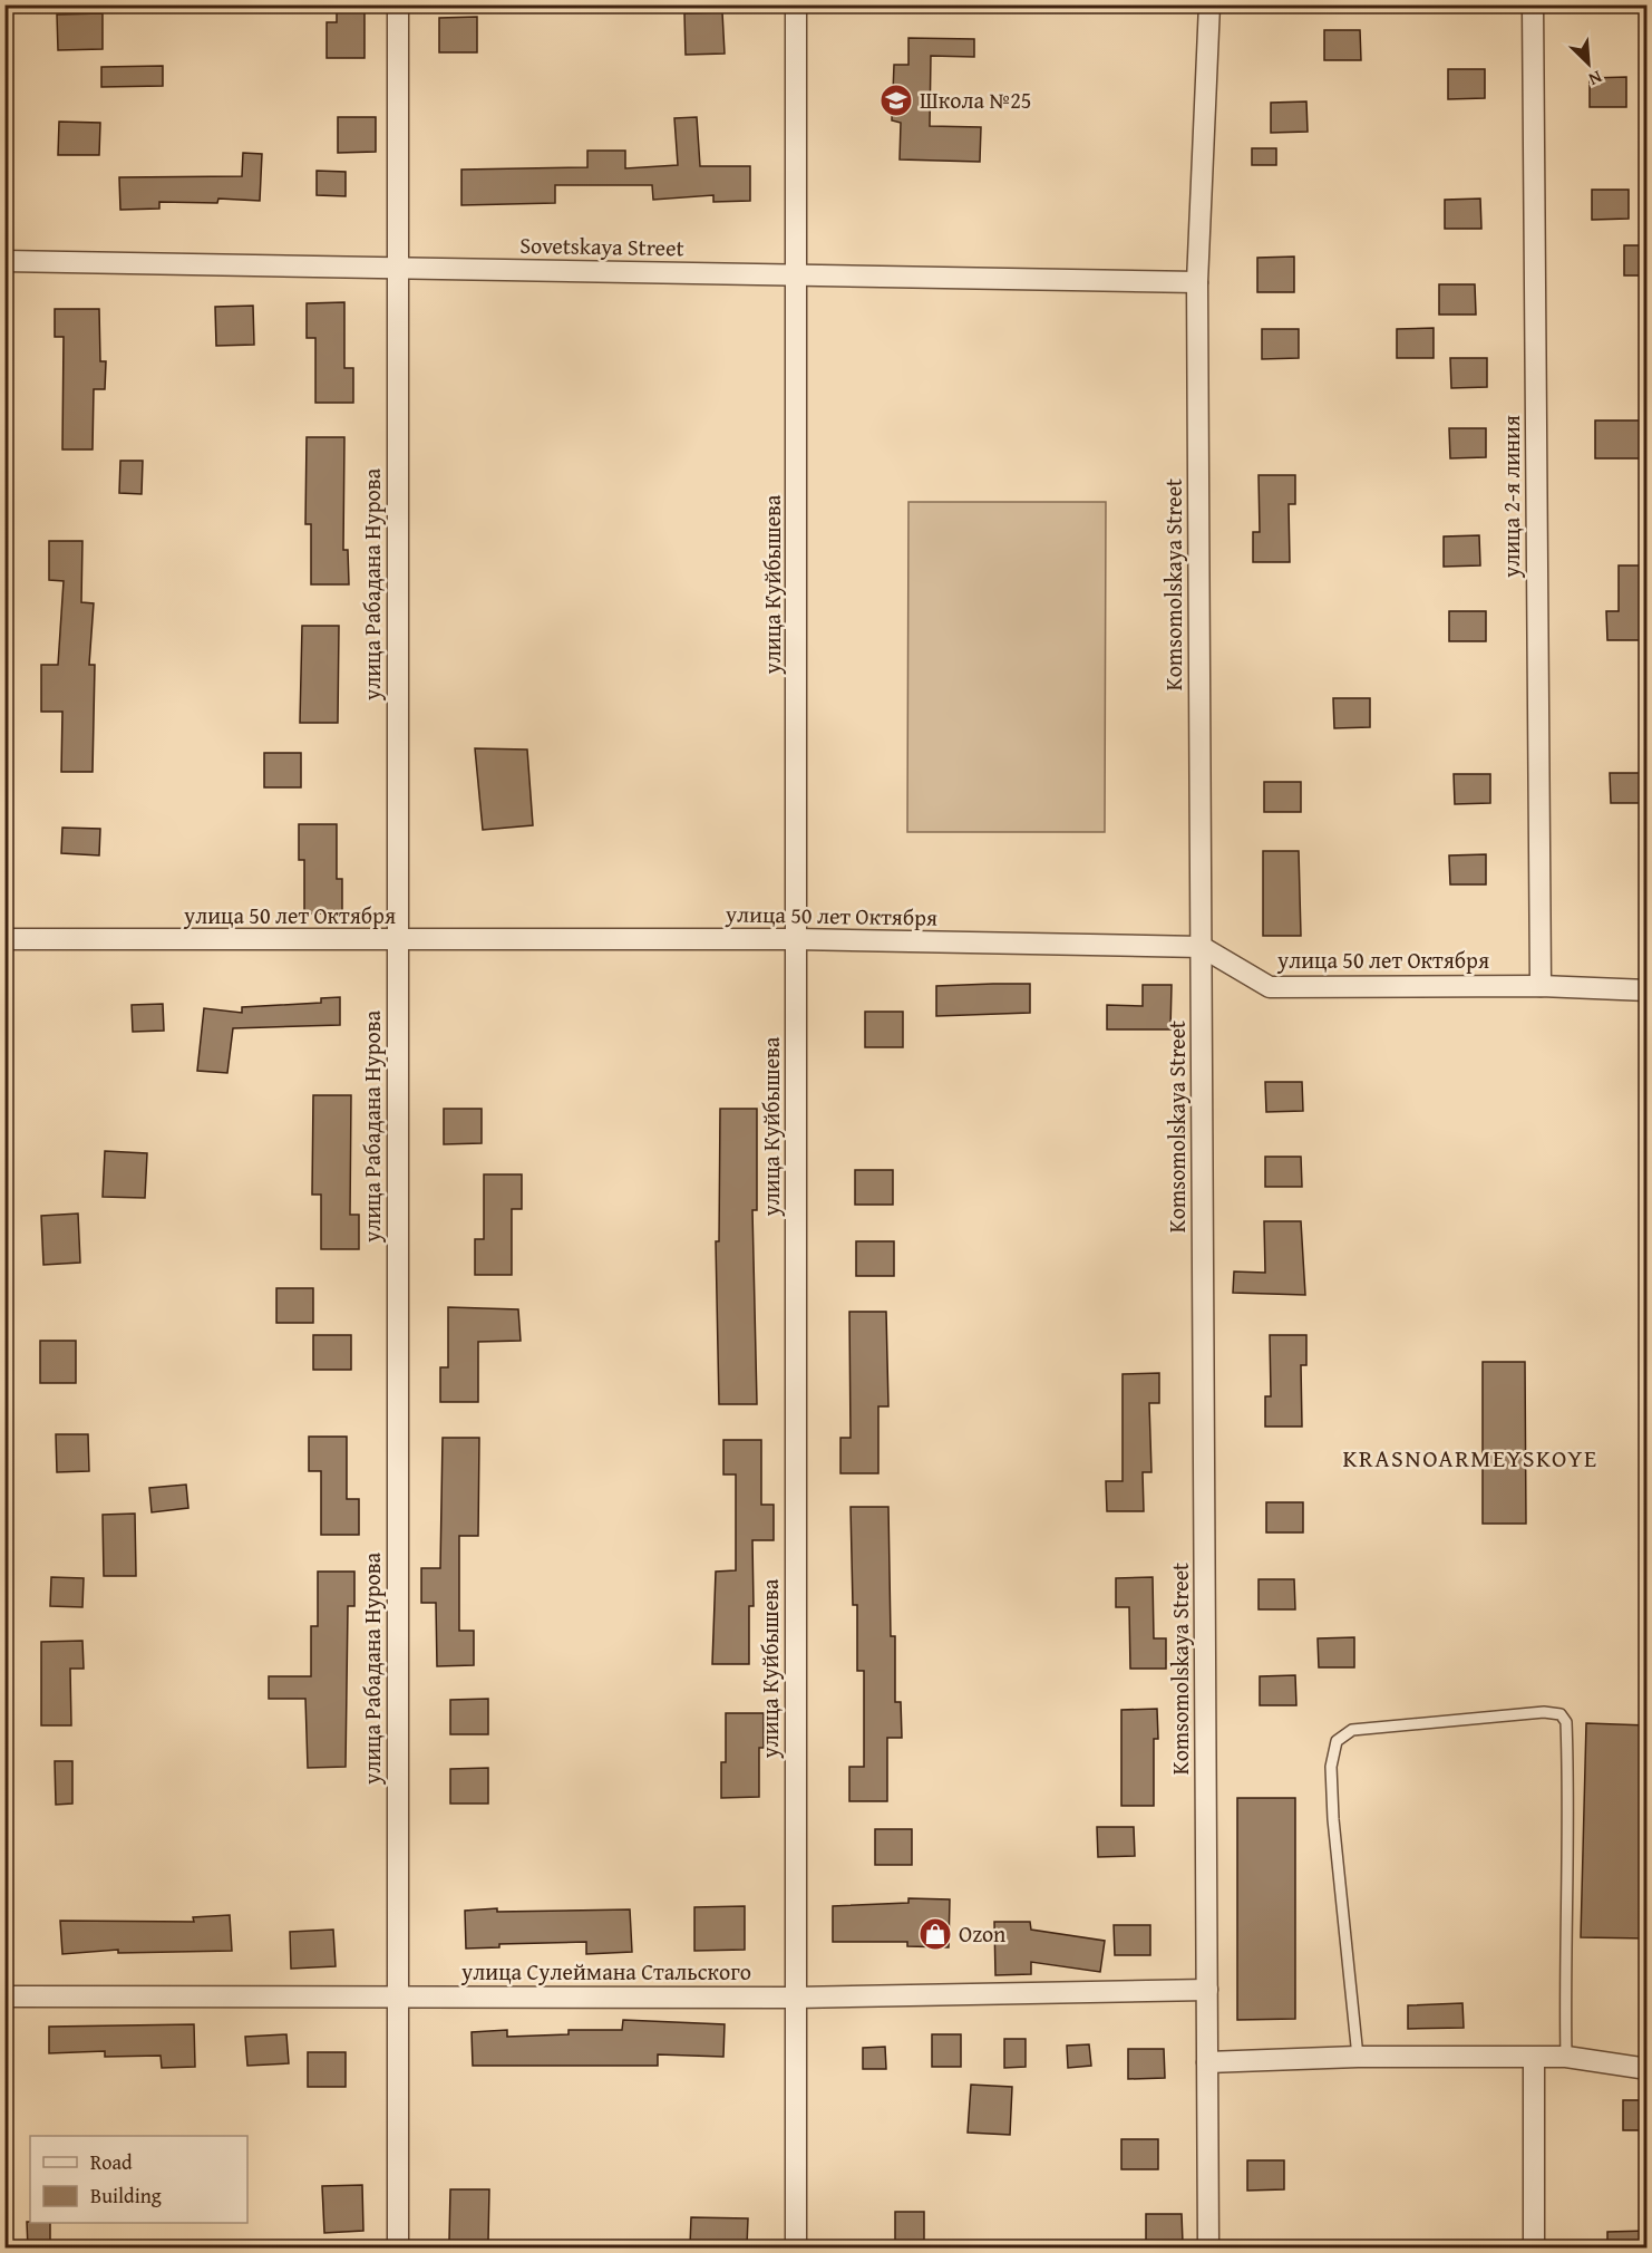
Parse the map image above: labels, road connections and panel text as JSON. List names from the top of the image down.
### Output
{
  "streets": {
    "street": [
      "Sovetskaya Street",
      "улица 2-я линия",
      "улица Рабадана Нурова",
      "улица Куйбышева",
      "Komsomolskaya Street",
      "улица 50 лет Октября",
      "улица Сулеймана Стальского"
    ]
  },
  "crossings": [
    ["Sovetskaya Street", "улица Рабадана Нурова"],
    ["Sovetskaya Street", "улица Куйбышева"],
    ["Sovetskaya Street", "Komsomolskaya Street"],
    ["улица 2-я линия", "улица 50 лет Октября"],
    ["улица Рабадана Нурова", "улица 50 лет Октября"],
    ["улица Рабадана Нурова", "улица Сулеймана Стальского"],
    ["улица Куйбышева", "улица 50 лет Октября"],
    ["улица Куйбышева", "улица Сулеймана Стальского"],
    ["Komsomolskaya Street", "улица 50 лет Октября"],
    ["Komsomolskaya Street", "улица Сулеймана Стальского"]
  ],
  "districts": ["KRASNOARMEYSKOYE"],
  "places": {
    "school or university": ["Школа №25"],
    "shop": ["Ozon"]
  },
  "legend": ["Road", "Building"],
  "north": "bottom right"
}
